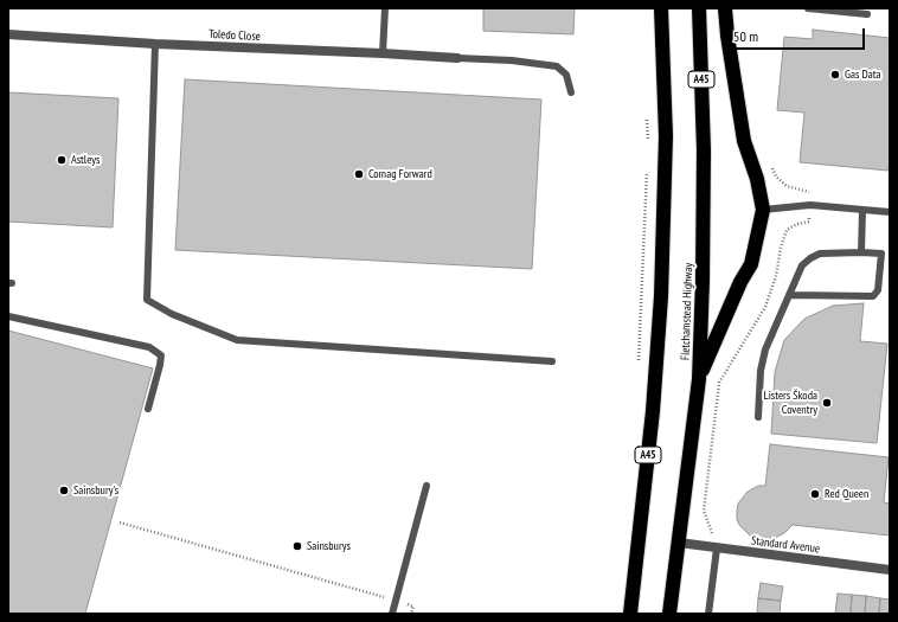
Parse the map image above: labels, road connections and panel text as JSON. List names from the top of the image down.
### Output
{
  "streets": {
    "highway": ["A45", "Fletchamstead Highway"],
    "street": ["Toledo Close", "Standard Avenue"]
  },
  "crossings": [
    ["Fletchamstead Highway", "Standard Avenue"]
  ],
  "places": [
    "Gas Data",
    "Astleys",
    "Comag Forward",
    "Listers Škoda Coventry",
    "Sainsbury's",
    "Red Queen",
    "Sainsburys"
  ],
  "scale_bar": "50 m"
}
